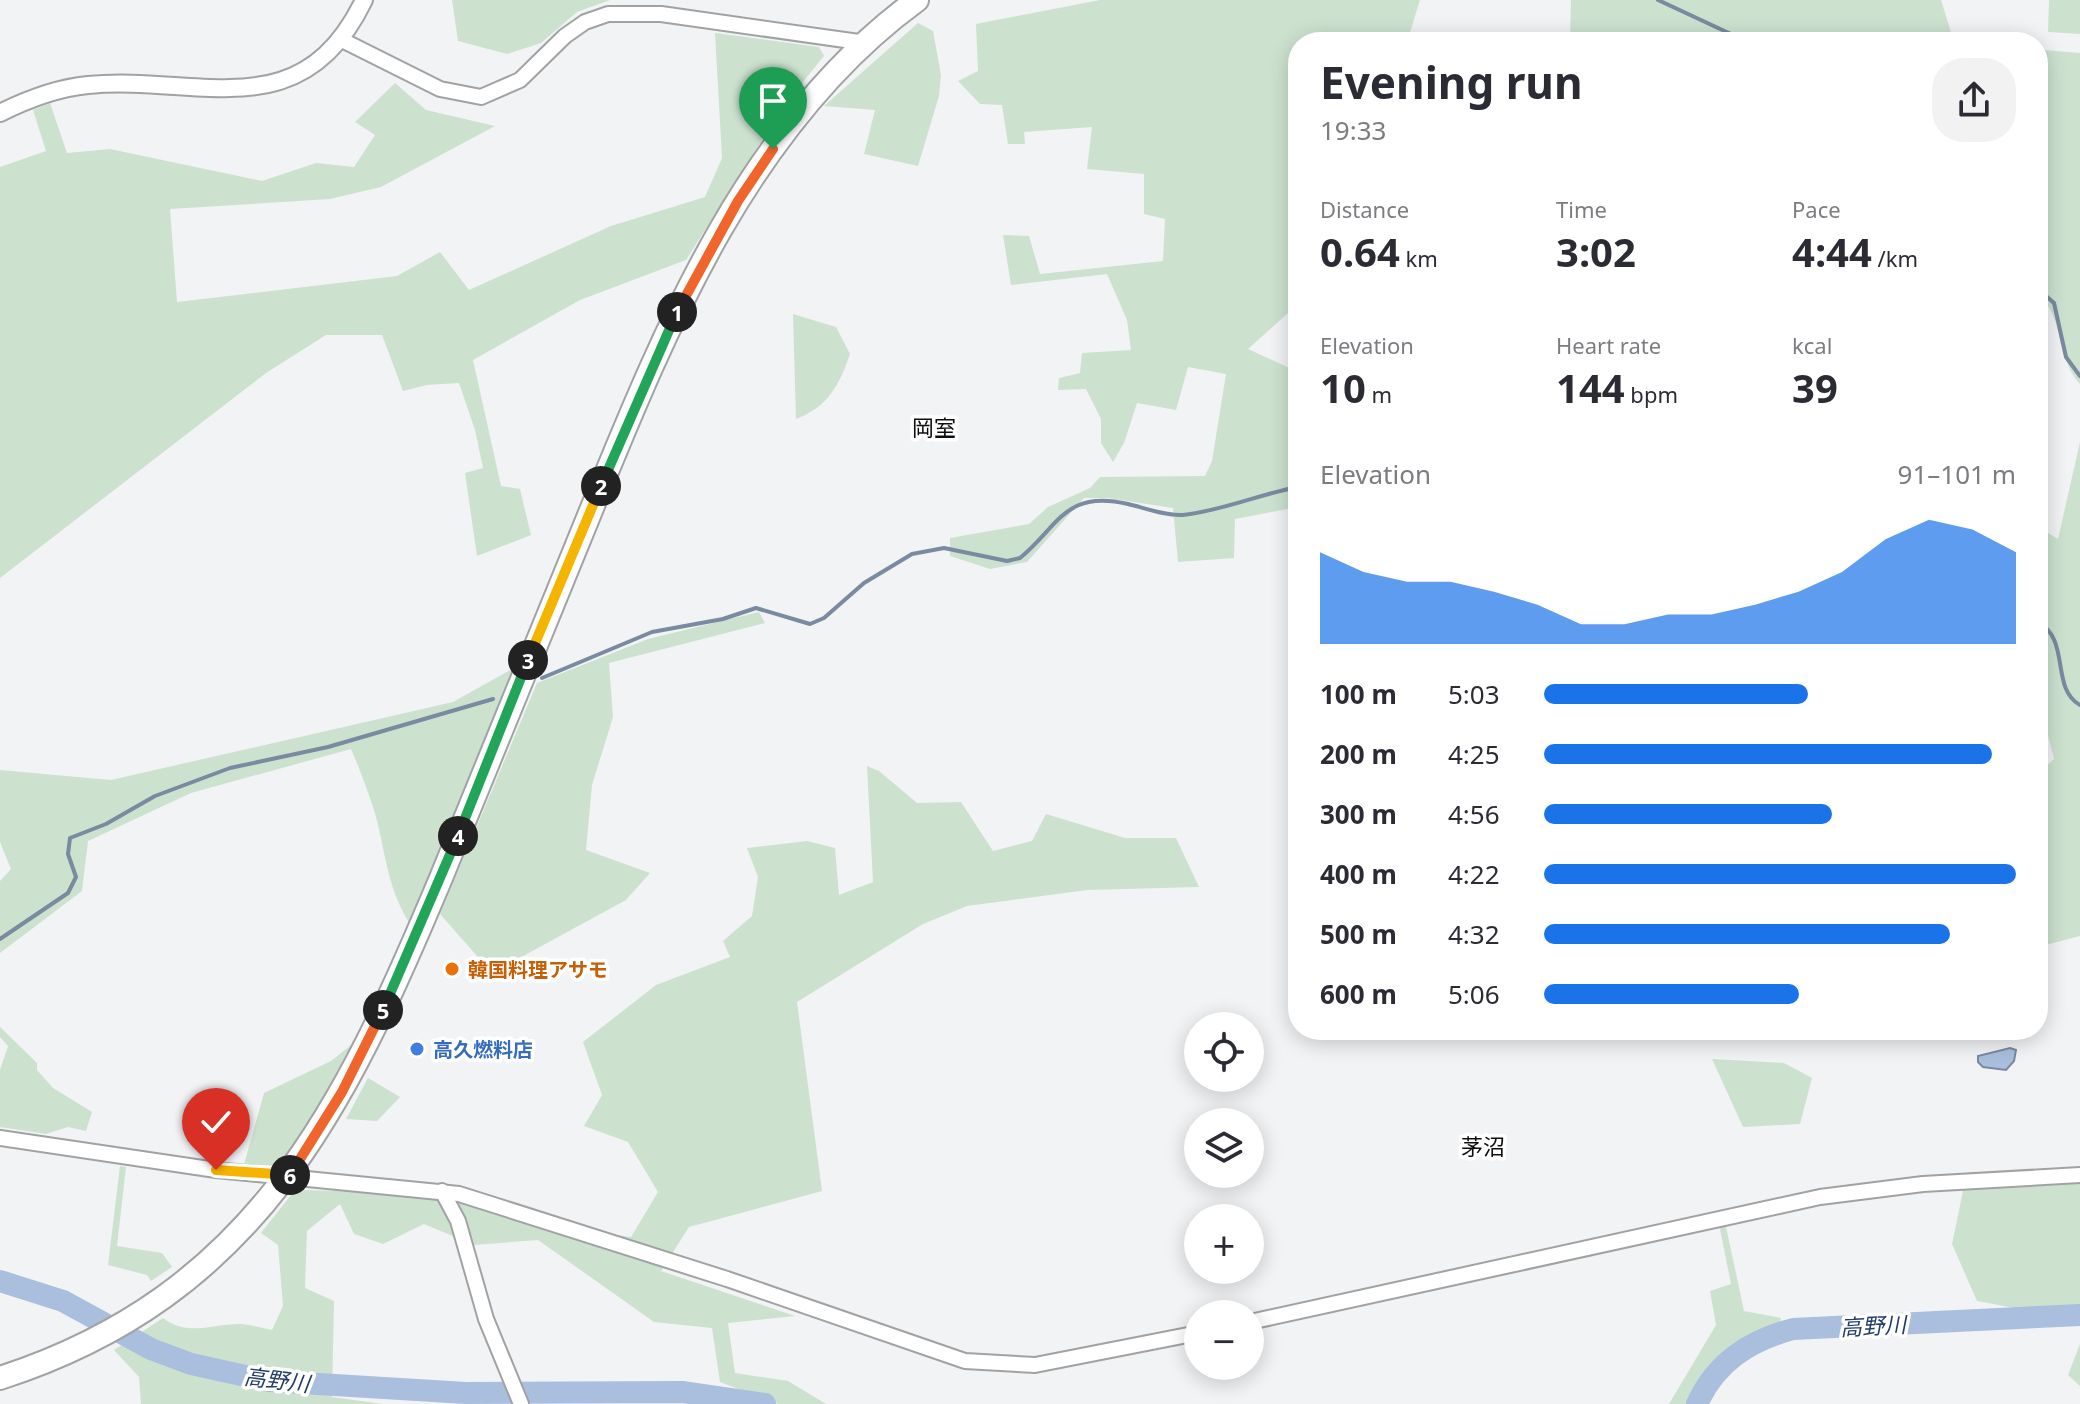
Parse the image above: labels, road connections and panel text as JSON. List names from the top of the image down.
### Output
{
  "districts": ["岡室", "茅沼"],
  "water": ["高野川"],
  "places": ["韓国料理アサモ", "高久燃料店"],
  "page": {
    "heading": ["Evening run", "19:33"],
    "stats": [
      ["Distance", "0.64 km"],
      ["Time", "3:02"],
      ["Pace", "4:44 /km"],
      ["Elevation", "10 m"],
      ["Heart rate", "144 bpm"],
      ["kcal", "39"]
    ],
    "pins": [
      "1",
      "2",
      "3",
      "4",
      "5",
      "6"
    ],
    "chart": ["Elevation", "91–101 m"],
    "list": [
      {
        "name": "100 m",
        "note": "5:03"
      },
      {
        "name": "200 m",
        "note": "4:25"
      },
      {
        "name": "300 m",
        "note": "4:56"
      },
      {
        "name": "400 m",
        "note": "4:22"
      },
      {
        "name": "500 m",
        "note": "4:32"
      },
      {
        "name": "600 m",
        "note": "5:06"
      }
    ],
    "map_buttons": ["+", "−"]
  }
}
